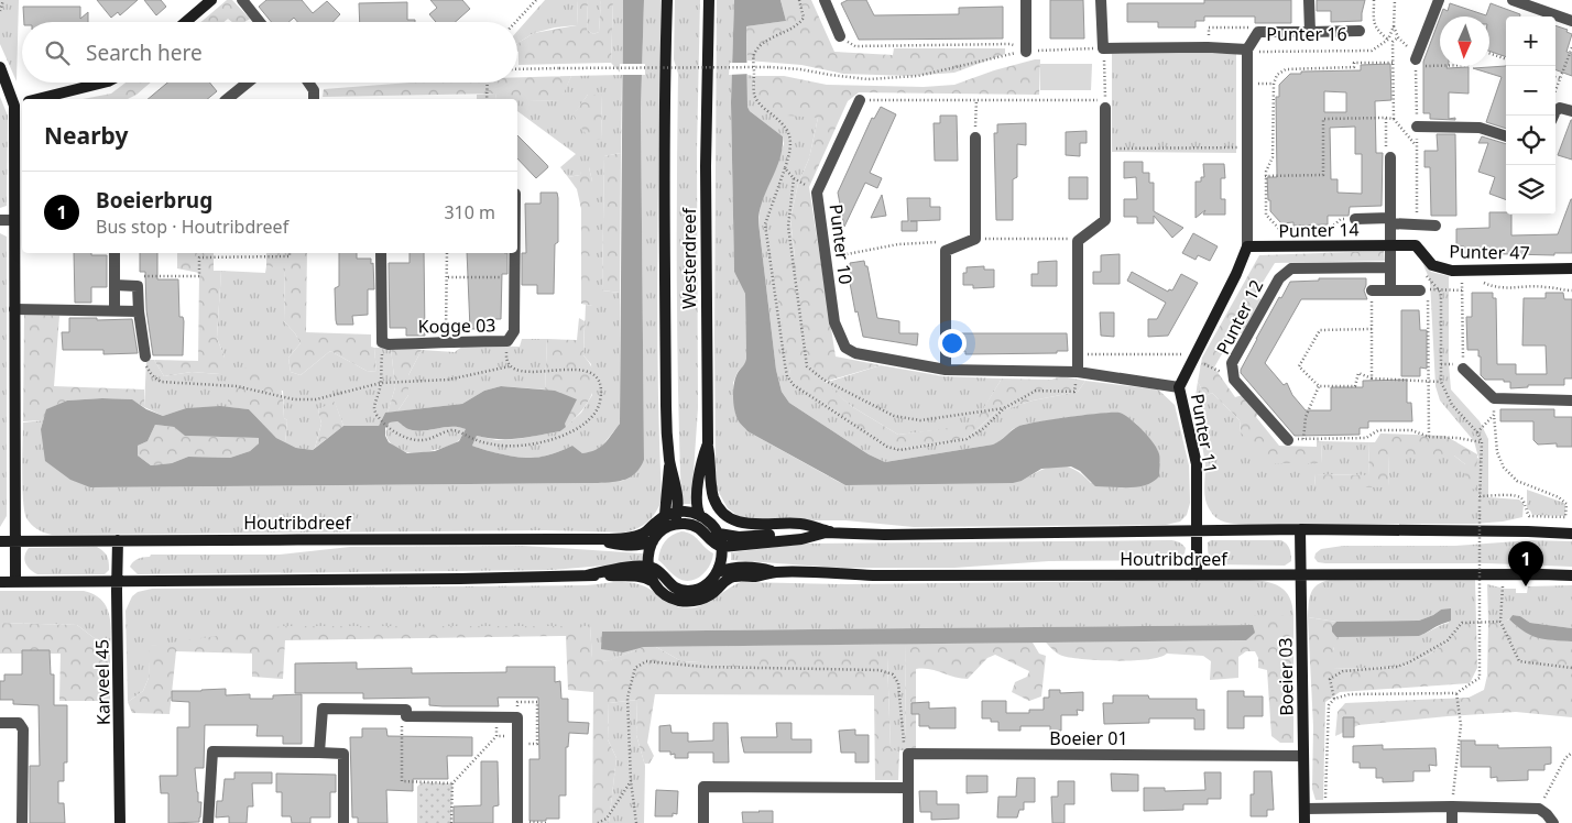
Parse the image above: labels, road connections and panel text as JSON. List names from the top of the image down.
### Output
{
  "streets": {
    "main road": [
      "Punter 14",
      "Punter 47",
      "Westerdreef",
      "Punter 11",
      "Houtribdreef",
      "Boeier 03",
      "Karveel 45"
    ],
    "street": [
      "Punter 16",
      "Punter 10",
      "Punter 12",
      "Kogge 03",
      "Boeier 01"
    ]
  },
  "crossings": [
    ["Punter 16", "Punter 14"],
    ["Punter 14", "Punter 47"],
    ["Punter 14", "Punter 11"],
    ["Punter 10", "Punter 11"],
    ["Westerdreef", "Houtribdreef"],
    ["Punter 11", "Houtribdreef"],
    ["Houtribdreef", "Boeier 03"],
    ["Houtribdreef", "Karveel 45"],
    ["Boeier 03", "Boeier 01"]
  ],
  "north": "bottom",
  "page": {
    "map_buttons": ["+", "−"],
    "search": "Search here",
    "heading": "Nearby",
    "list": [
      {
        "mark": "1",
        "name": "Boeierbrug",
        "note": "Bus stop · Houtribdreef",
        "value": "310 m"
      }
    ],
    "pins": "1"
  }
}
